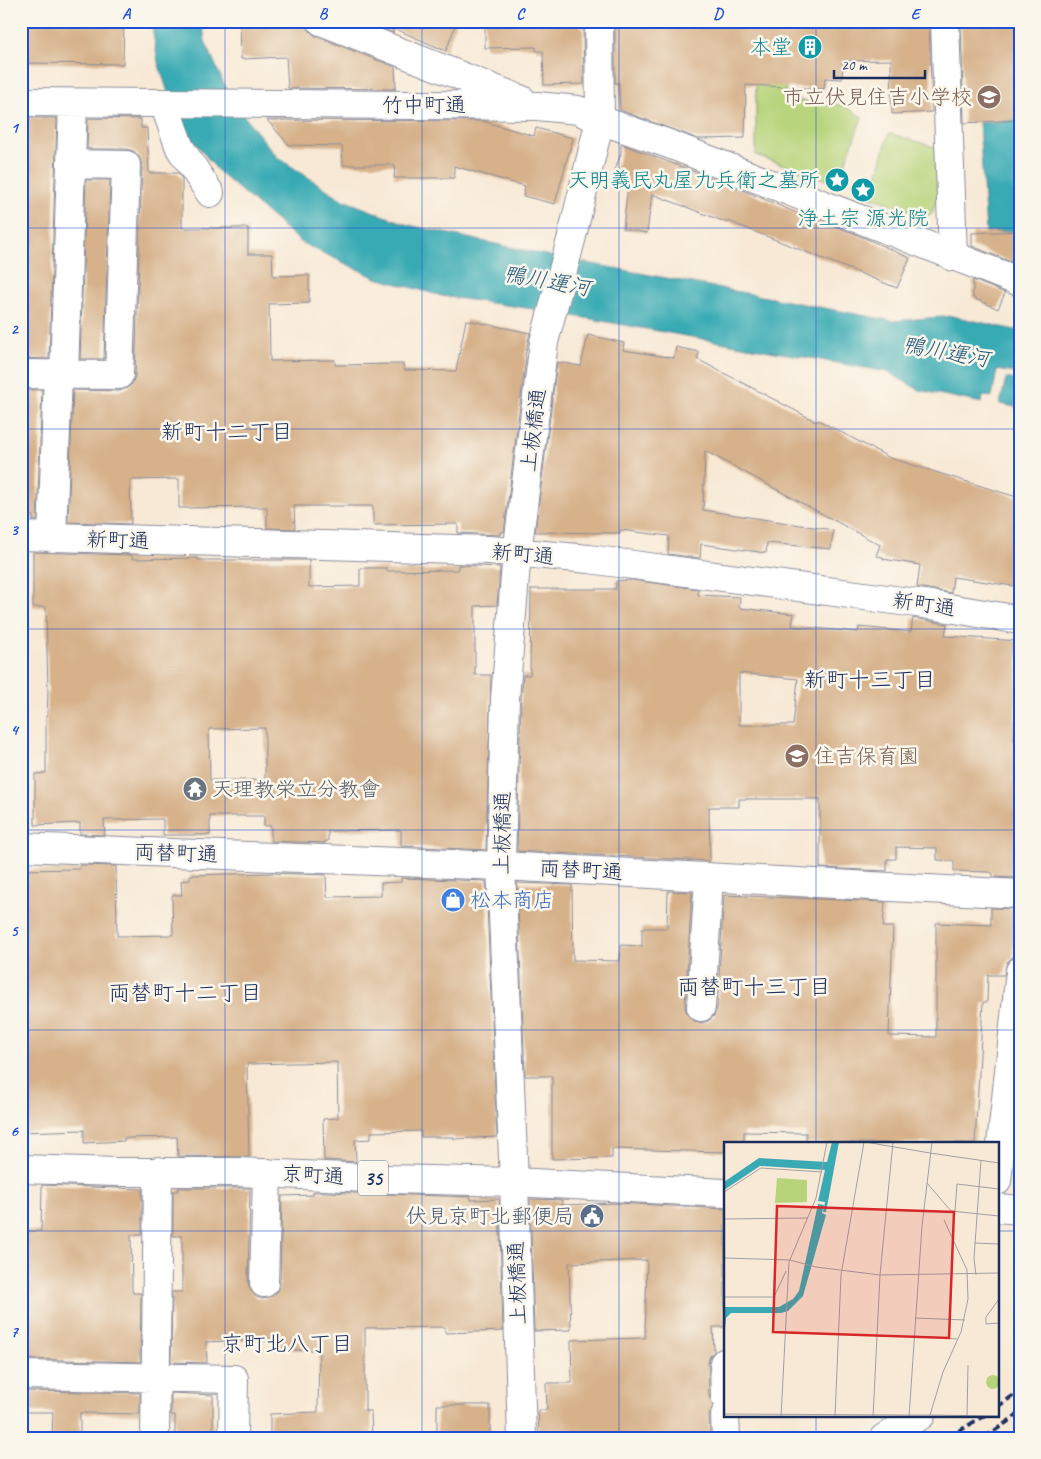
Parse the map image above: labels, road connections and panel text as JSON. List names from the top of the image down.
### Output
{
  "streets": {
    "street": [
      "竹中町通",
      "上板橋通",
      "新町通",
      "両替町通",
      "京町通",
      "35"
    ]
  },
  "crossings": [
    ["竹中町通", "上板橋通"],
    ["上板橋通", "新町通"],
    ["上板橋通", "両替町通"],
    ["上板橋通", "京町通"]
  ],
  "districts": [
    "新町十二丁目",
    "新町十三丁目",
    "両替町十三丁目",
    "両替町十二丁目",
    "京町北八丁目"
  ],
  "water": ["鴨川運河"],
  "places": {
    "building": ["本堂"],
    "school or university": ["市立伏見住吉小学校", "住吉保育園"],
    "place": ["天明義民丸屋九兵衛之墓所", "浄土宗 源光院"],
    "temple": ["天理教栄立分教會"],
    "shop": ["松本商店"],
    "public building": ["伏見京町北郵便局"]
  },
  "scale_bar": "20 m",
  "grid": {
    "columns": [
      "A",
      "B",
      "C",
      "D",
      "E"
    ],
    "rows": [
      "1",
      "2",
      "3",
      "4",
      "5",
      "6",
      "7"
    ]
  }
}
